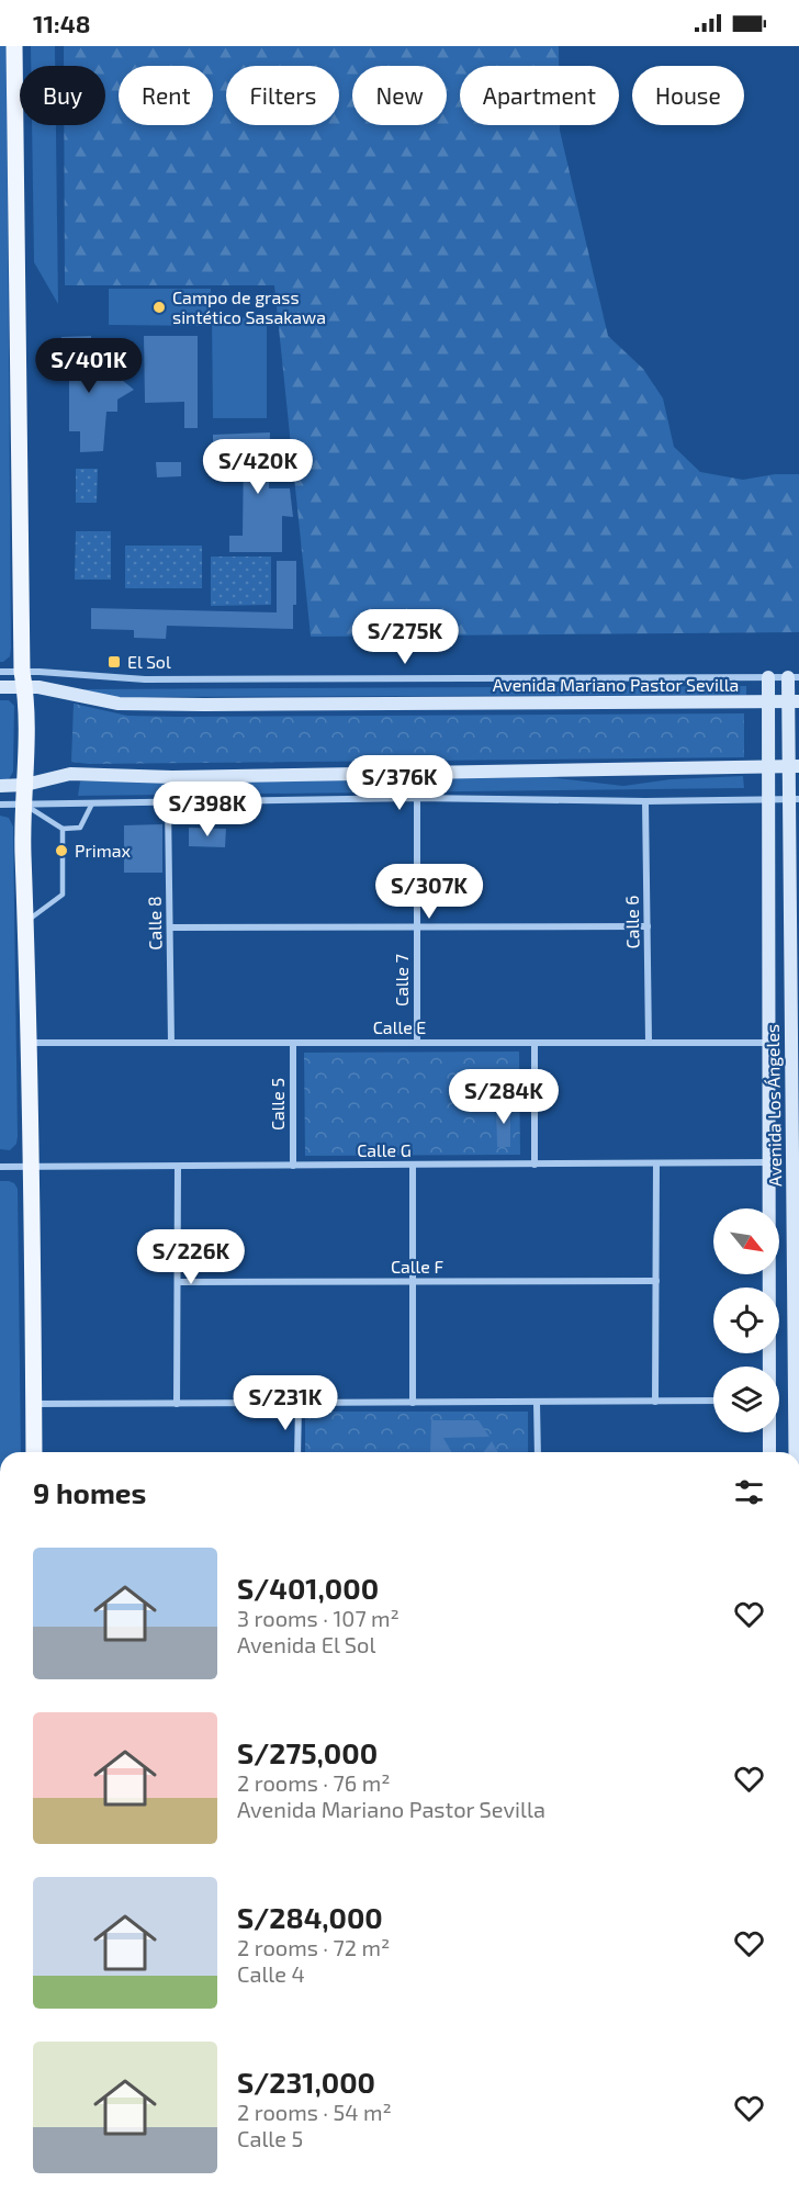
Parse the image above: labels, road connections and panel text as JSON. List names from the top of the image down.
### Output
{
  "streets": {
    "street": [
      "Avenida Mariano Pastor Sevilla",
      "Calle 6",
      "Calle 8",
      "Calle 7",
      "Calle E",
      "Calle 5",
      "Avenida Los Ángeles",
      "Calle G",
      "Calle F"
    ]
  },
  "crossings": [
    ["Avenida Mariano Pastor Sevilla", "Avenida Los Ángeles"],
    ["Calle 6", "Calle E"],
    ["Calle 8", "Calle E"],
    ["Calle 7", "Calle E"],
    ["Calle E", "Calle 5"],
    ["Calle E", "Avenida Los Ángeles"],
    ["Calle 5", "Calle G"],
    ["Avenida Los Ángeles", "Calle G"]
  ],
  "places": {
    "other": ["Campo de grass sintético Sasakawa", "Primax"],
    "transit": ["El Sol"]
  },
  "north": "bottom right",
  "page": {
    "status": "11:48",
    "chip": [
      "Buy",
      "Rent",
      "Filters",
      "New",
      "Apartment",
      "House"
    ],
    "price": [
      "S/401K",
      "S/420K",
      "S/275K",
      "S/376K",
      "S/398K",
      "S/307K",
      "S/284K",
      "S/226K",
      "S/231K"
    ],
    "heading": "9 homes",
    "list": [
      {
        "name": "S/401,000",
        "note": "3 rooms · 107 m² · Avenida El Sol"
      },
      {
        "name": "S/275,000",
        "note": "2 rooms · 76 m² · Avenida Mariano Pastor Sevilla"
      },
      {
        "name": "S/284,000",
        "note": "2 rooms · 72 m² · Calle 4"
      },
      {
        "name": "S/231,000",
        "note": "2 rooms · 54 m² · Calle 5"
      }
    ]
  }
}
